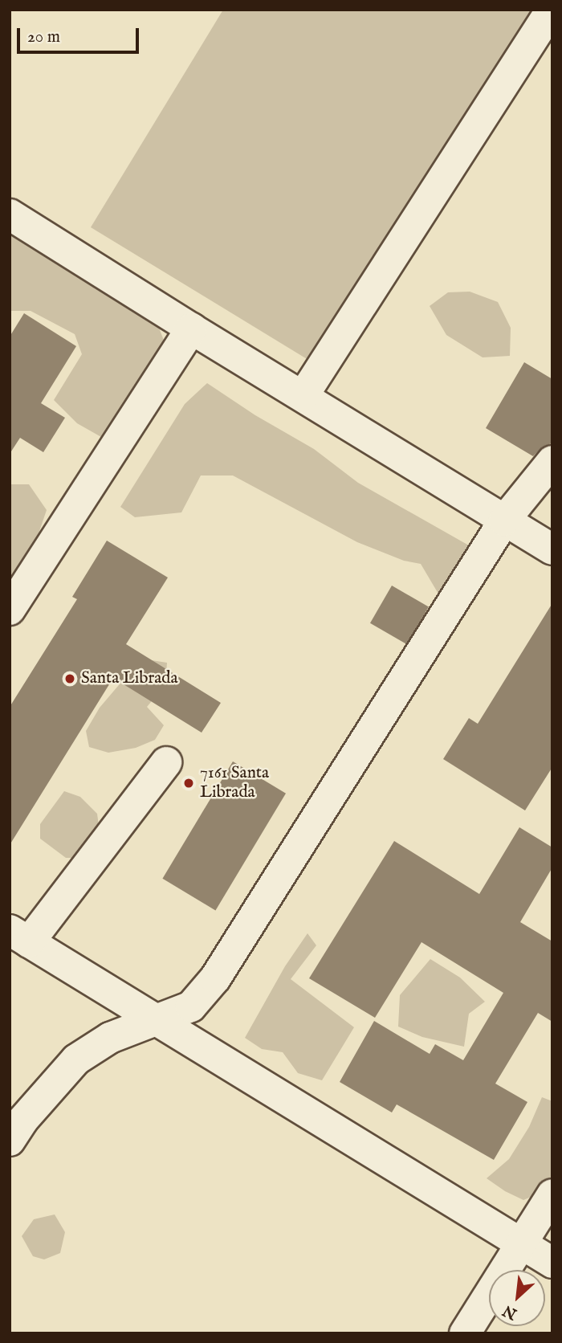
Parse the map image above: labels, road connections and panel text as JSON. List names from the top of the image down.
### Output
{
  "places": ["Santa Librada", "7161 Santa Librada"],
  "scale_bar": "20 m",
  "north": "bottom left"
}
